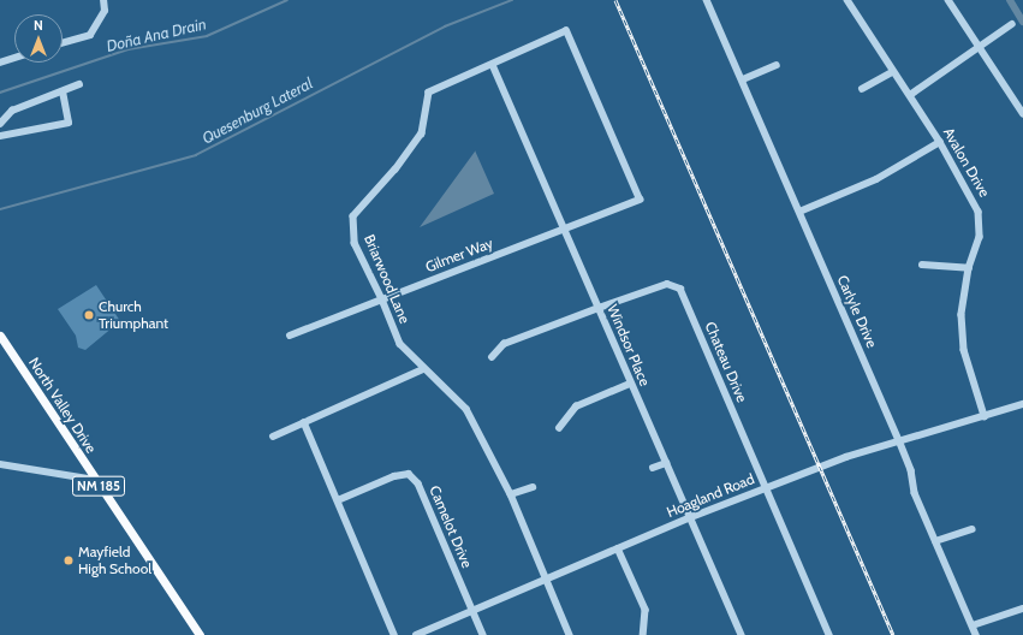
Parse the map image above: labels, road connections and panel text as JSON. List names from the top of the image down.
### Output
{
  "streets": {
    "main road": ["North Valley Drive", "NM 185"],
    "street": [
      "Avalon Drive",
      "Gilmer Way",
      "Briarwood Lane",
      "Carlyle Drive",
      "Windsor Place",
      "Chateau Drive",
      "Hoagland Road",
      "Camelot Drive"
    ]
  },
  "crossings": [
    ["Avalon Drive", "Hoagland Road"],
    ["Gilmer Way", "Briarwood Lane"],
    ["Gilmer Way", "Windsor Place"],
    ["Briarwood Lane", "Windsor Place"],
    ["Briarwood Lane", "Hoagland Road"],
    ["Carlyle Drive", "Hoagland Road"],
    ["Windsor Place", "Chateau Drive"],
    ["Windsor Place", "Hoagland Road"],
    ["Chateau Drive", "Hoagland Road"],
    ["Hoagland Road", "Camelot Drive"]
  ],
  "water": ["Doña Ana Drain", "Quesenburg Lateral"],
  "places": ["Church Triumphant", "Mayfield High School"],
  "north": "top"
}
